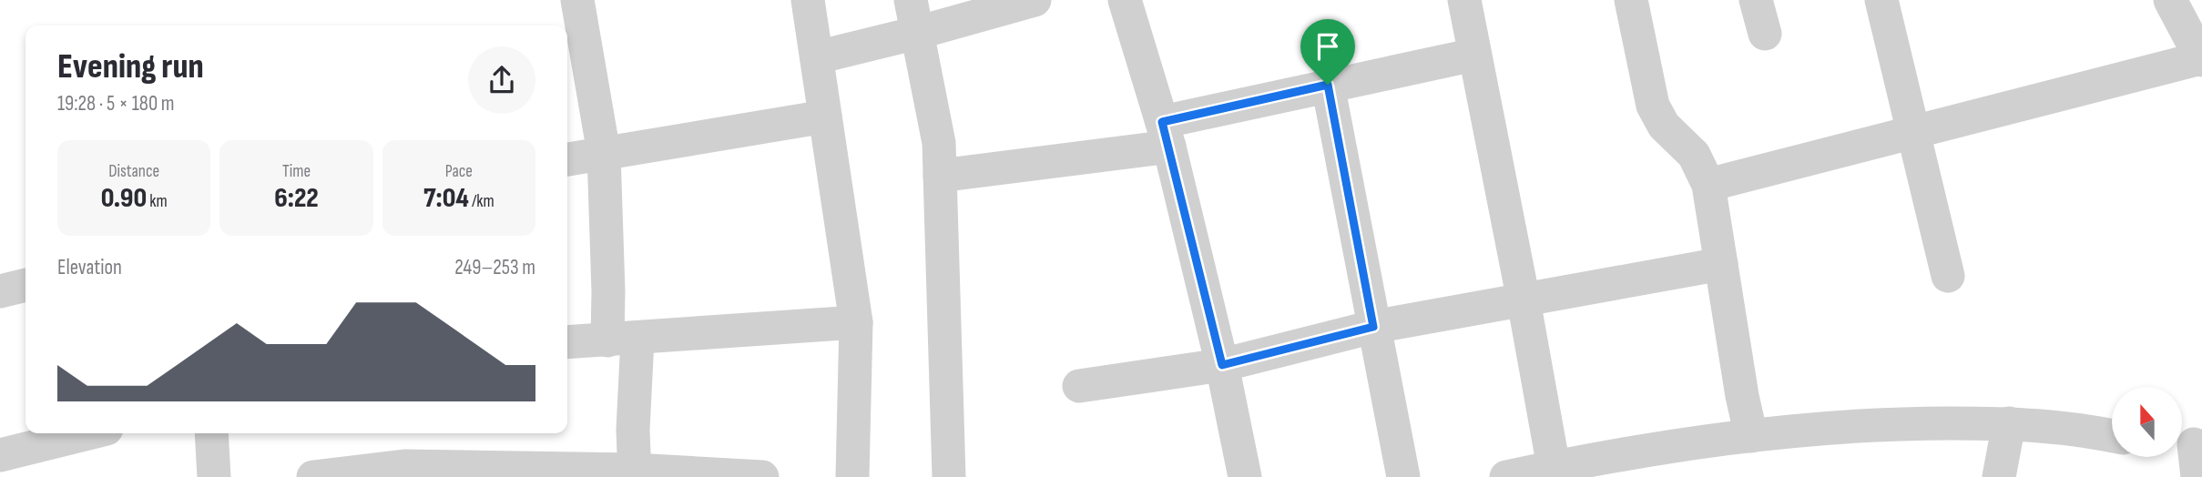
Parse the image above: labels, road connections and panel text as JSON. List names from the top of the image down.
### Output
{
  "north": "top",
  "page": {
    "heading": ["Evening run", "19:28 · 5 × 180 m"],
    "stats": [
      ["Distance", "0.90 km"],
      ["Time", "6:22"],
      ["Pace", "7:04 /km"]
    ],
    "chart": ["Elevation", "249–253 m"]
  }
}
